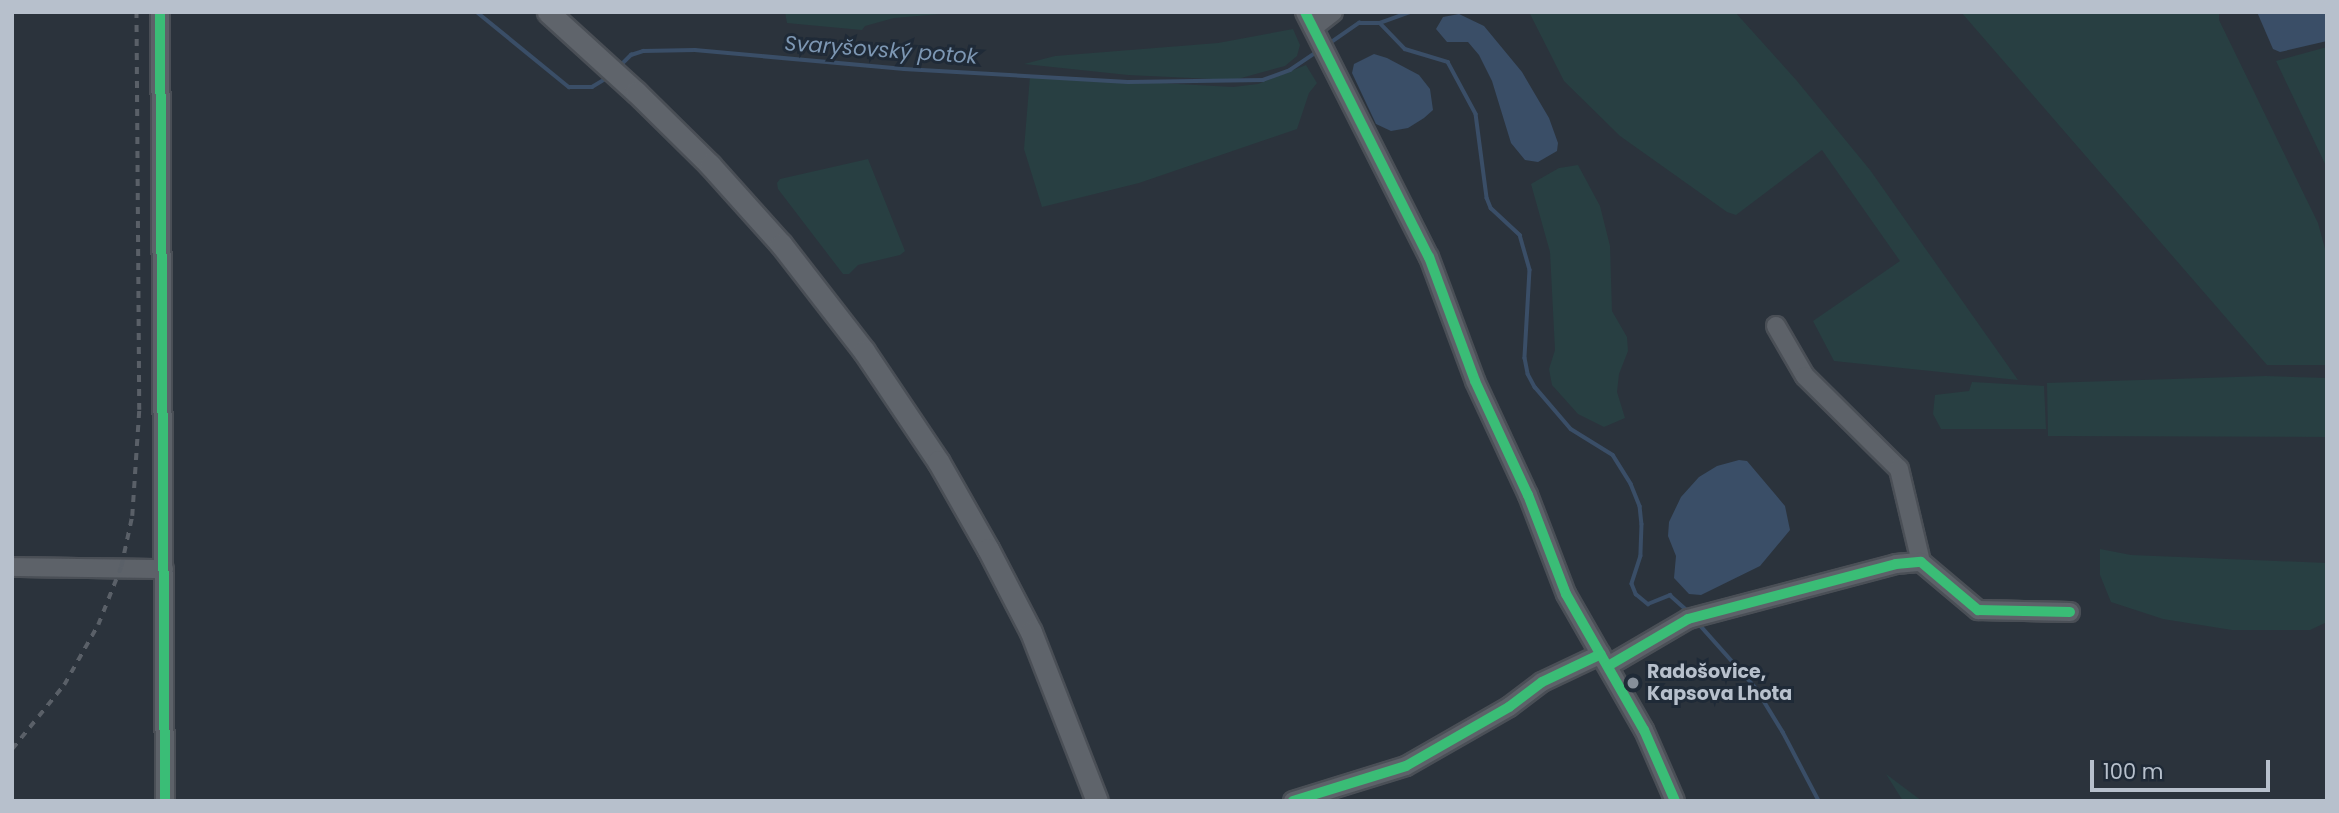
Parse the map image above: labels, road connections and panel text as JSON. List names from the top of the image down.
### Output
{
  "water": ["Svaryšovský potok"],
  "places": ["Radošovice, Kapsova Lhota"],
  "scale_bar": "100 m"
}
